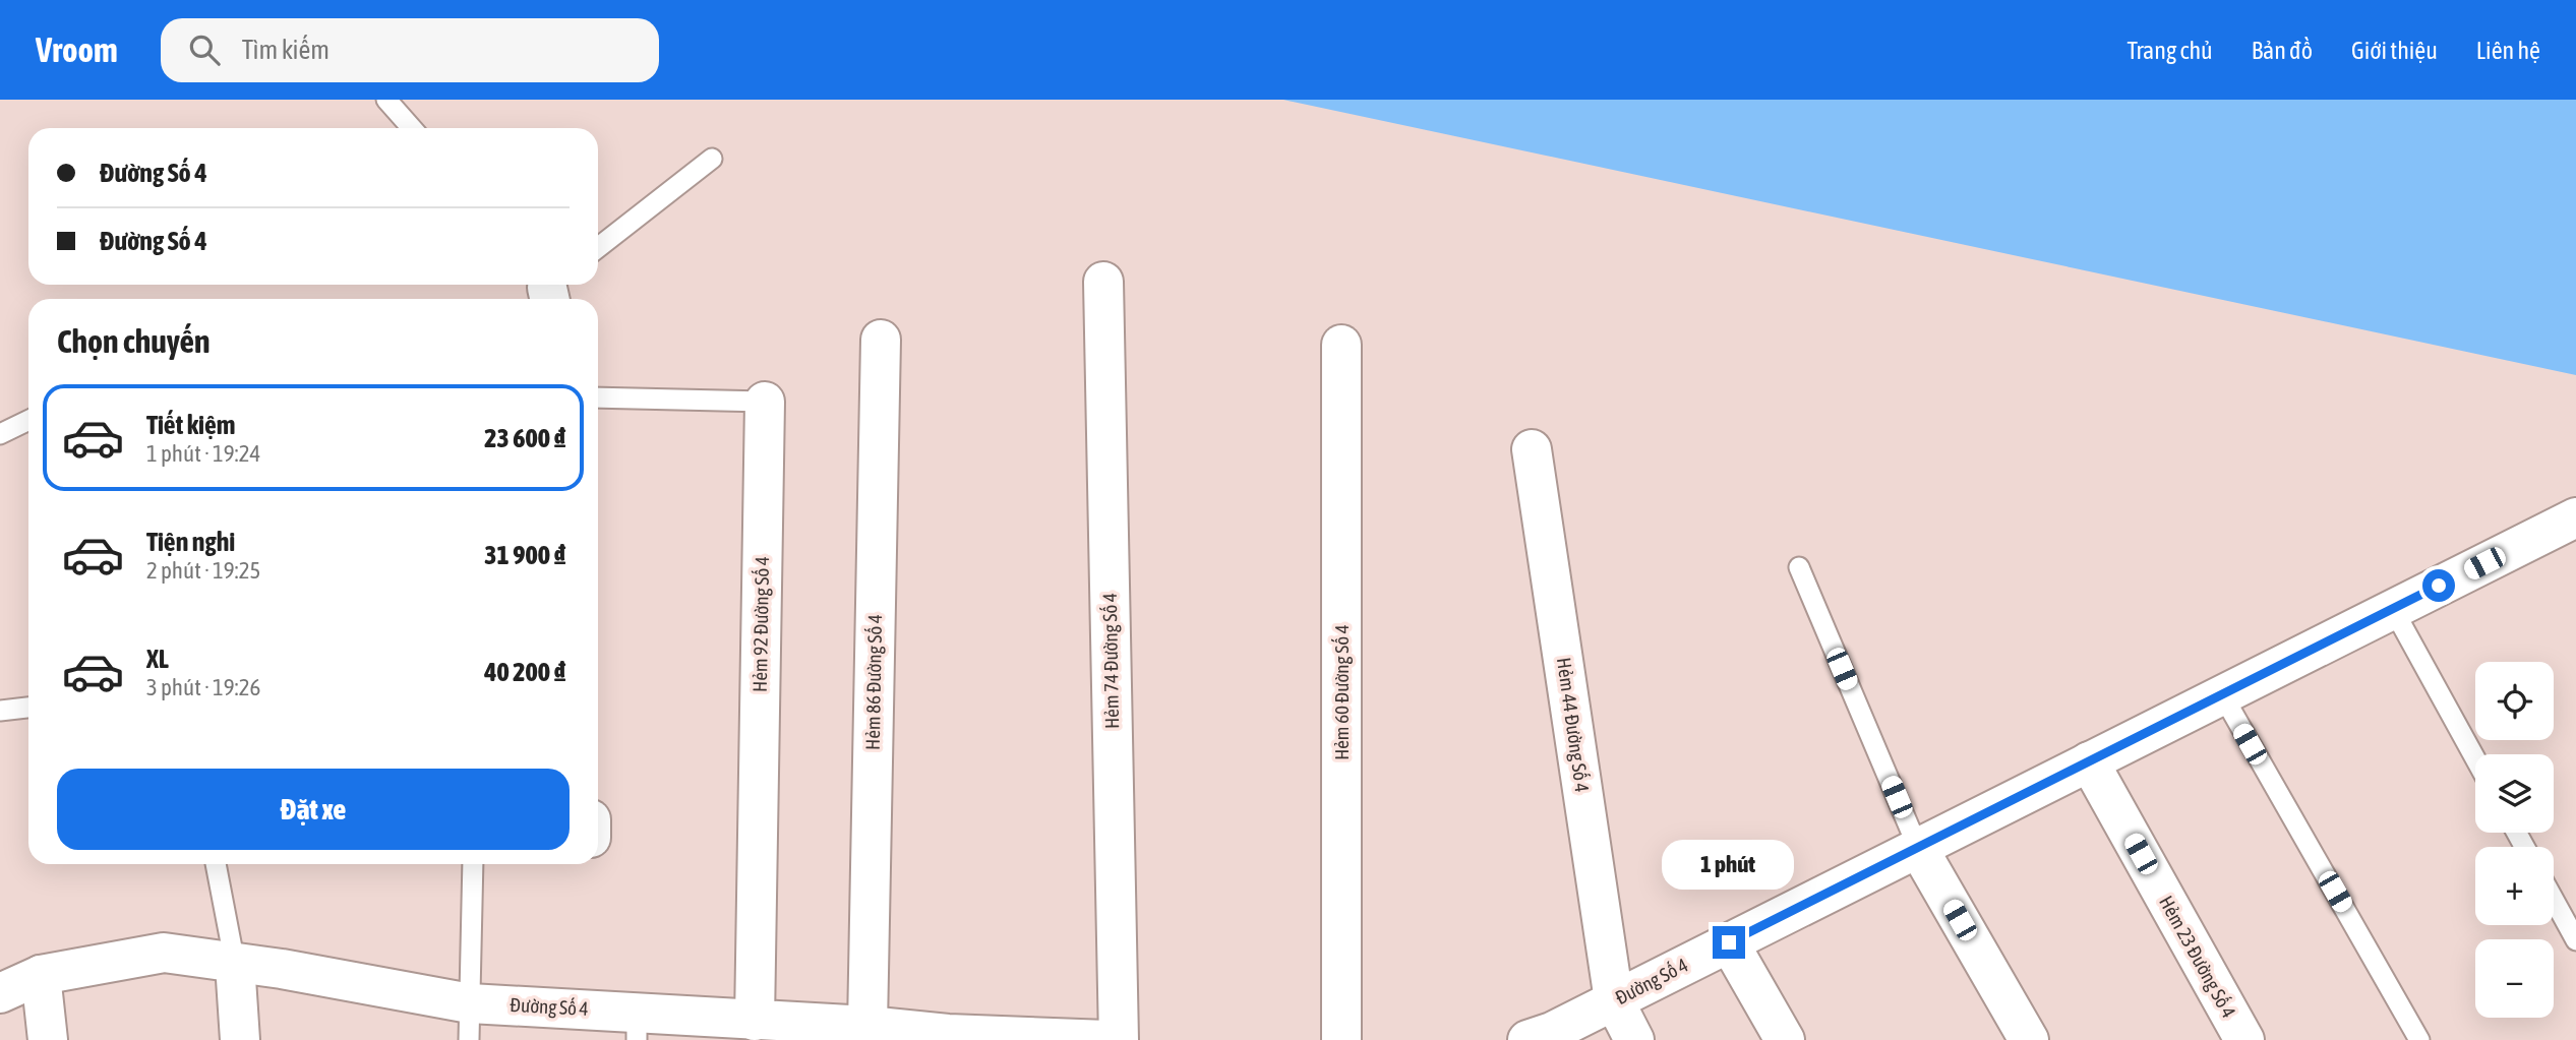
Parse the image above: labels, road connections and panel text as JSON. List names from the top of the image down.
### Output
{
  "streets": {
    "street": [
      "Hẻm 92 Đường Số 4",
      "Hẻm 74 Đường Số 4",
      "Hẻm 86 Đường Số 4",
      "Hẻm 60 Đường Số 4",
      "Hẻm 44 Đường Số 4",
      "Hẻm 23 Đường Số 4",
      "Đường Số 4"
    ]
  },
  "crossings": [
    ["Hẻm 92 Đường Số 4", "Đường Số 4"],
    ["Hẻm 86 Đường Số 4", "Đường Số 4"],
    ["Hẻm 44 Đường Số 4", "Đường Số 4"],
    ["Hẻm 23 Đường Số 4", "Đường Số 4"]
  ],
  "page": {
    "header": "Vroom",
    "search": "Tìm kiếm",
    "nav": [
      "Trang chủ",
      "Bản đồ",
      "Giới thiệu",
      "Liên hệ"
    ],
    "banner": ["Đường Số 4", "Đường Số 4"],
    "heading": "Chọn chuyến",
    "list": [
      {
        "name": "Tiết kiệm",
        "note": "1 phút · 19:24",
        "value": "23 600 ₫"
      },
      {
        "name": "Tiện nghi",
        "note": "2 phút · 19:25",
        "value": "31 900 ₫"
      },
      {
        "name": "XL",
        "note": "3 phút · 19:26",
        "value": "40 200 ₫"
      }
    ],
    "map_buttons": ["+", "−"],
    "buttons": "Đặt xe",
    "bubble": "1 phút"
  }
}
